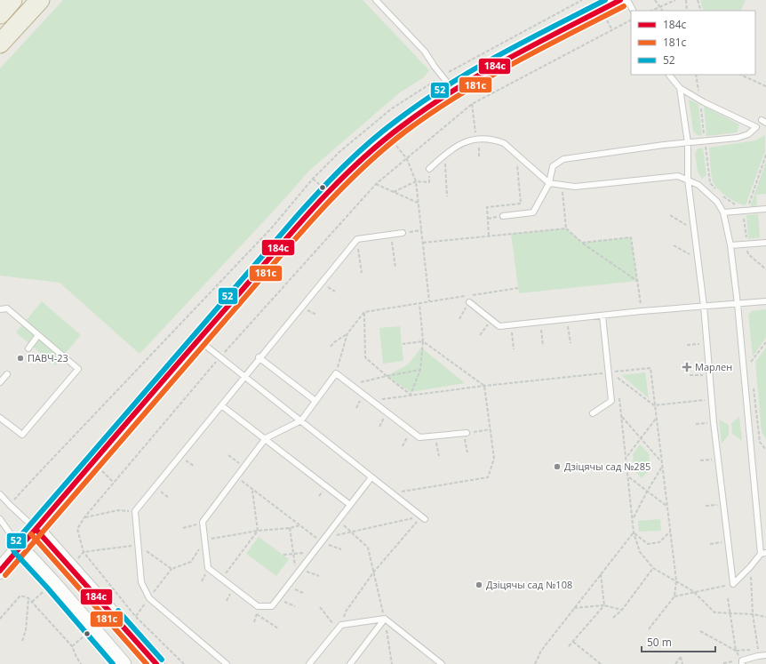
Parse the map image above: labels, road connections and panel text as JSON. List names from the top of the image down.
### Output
{
  "places": {
    "other": ["ПАВЧ-23", "Дзіцячы сад №285", "Дзіцячы сад №108"],
    "health": ["Марлен"]
  },
  "lines": ["transit line 184с", "transit line 52", "transit line 181с"],
  "legend": ["184с", "181с", "52"],
  "scale_bar": "50 m"
}
